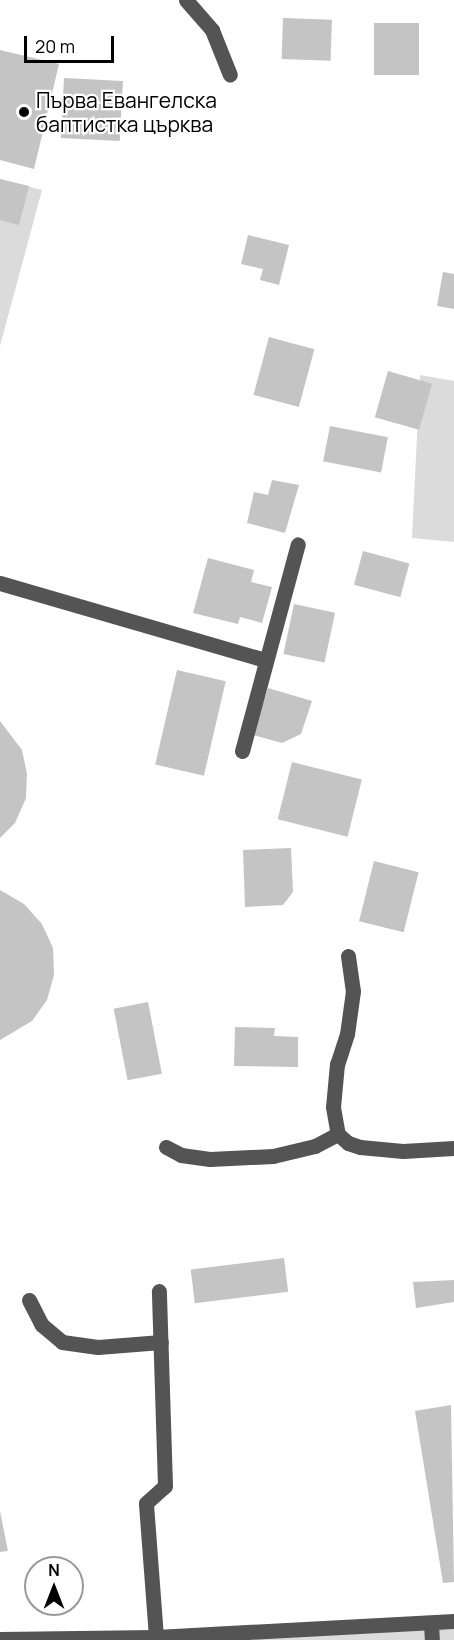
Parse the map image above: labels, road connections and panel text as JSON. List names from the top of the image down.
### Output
{
  "places": ["Първа Евангелска баптистка църква"],
  "scale_bar": "20 m",
  "north": "top"
}
